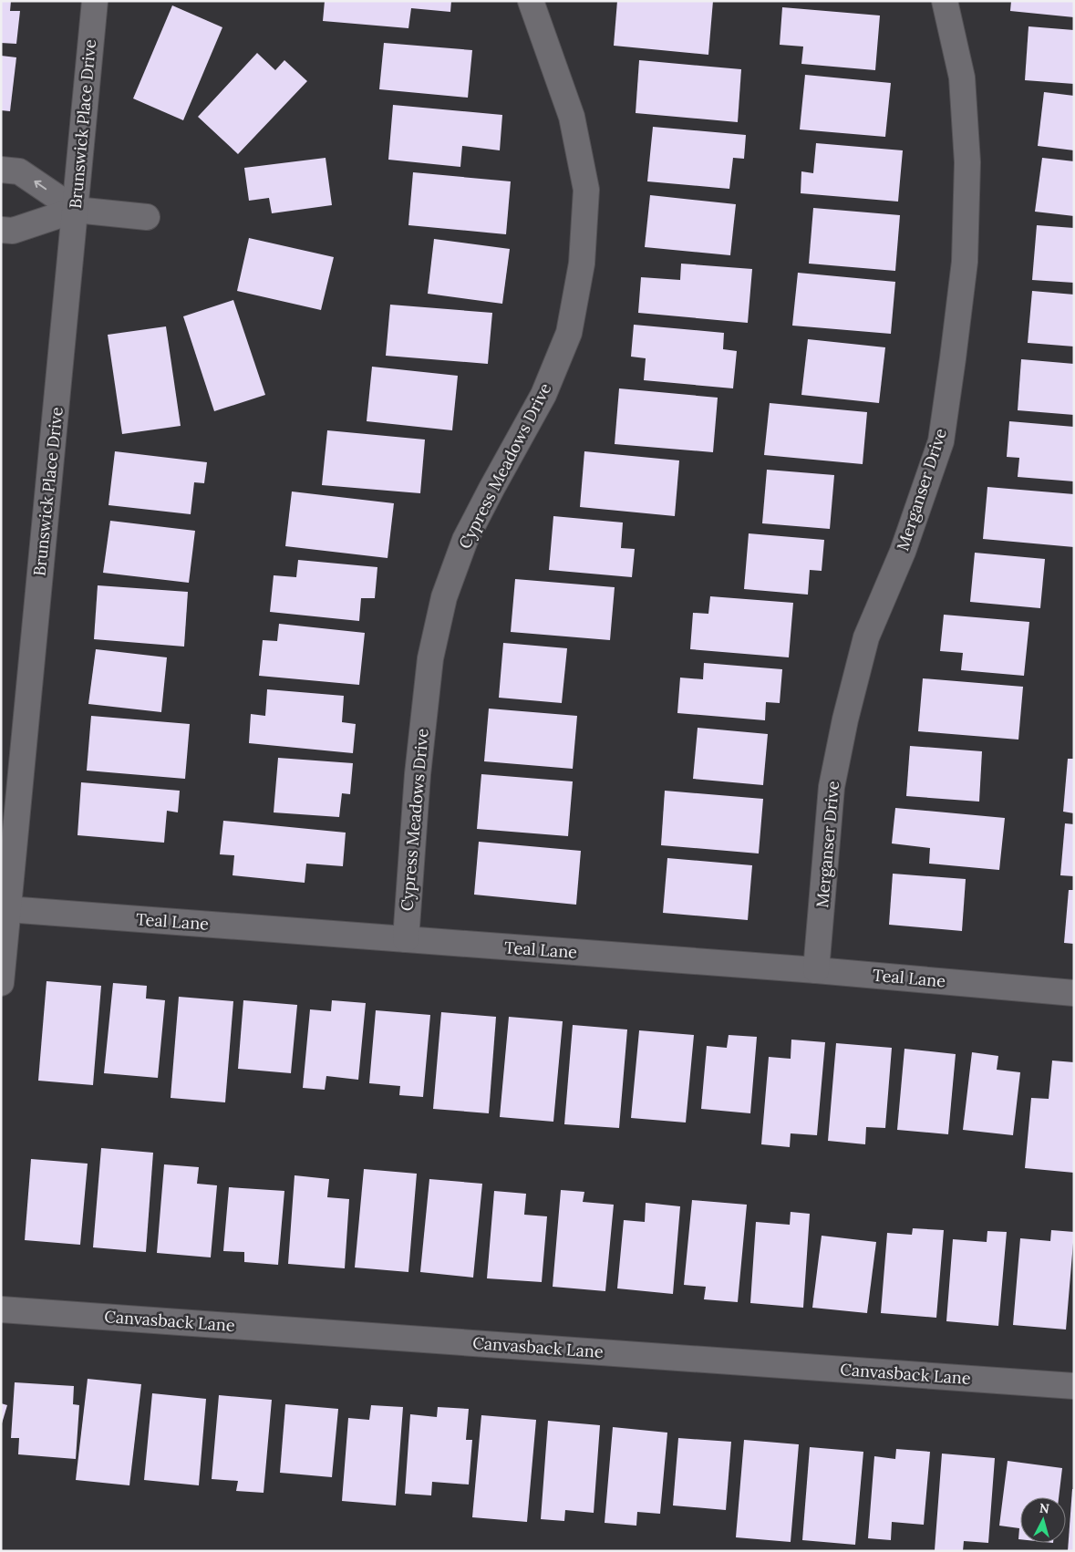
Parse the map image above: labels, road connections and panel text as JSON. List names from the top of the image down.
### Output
{
  "streets": {
    "street": [
      "Brunswick Place Drive",
      "Cypress Meadows Drive",
      "Merganser Drive",
      "Teal Lane",
      "Canvasback Lane"
    ]
  },
  "crossings": [
    ["Brunswick Place Drive", "Teal Lane"],
    ["Cypress Meadows Drive", "Teal Lane"],
    ["Merganser Drive", "Teal Lane"]
  ],
  "north": "top"
}
